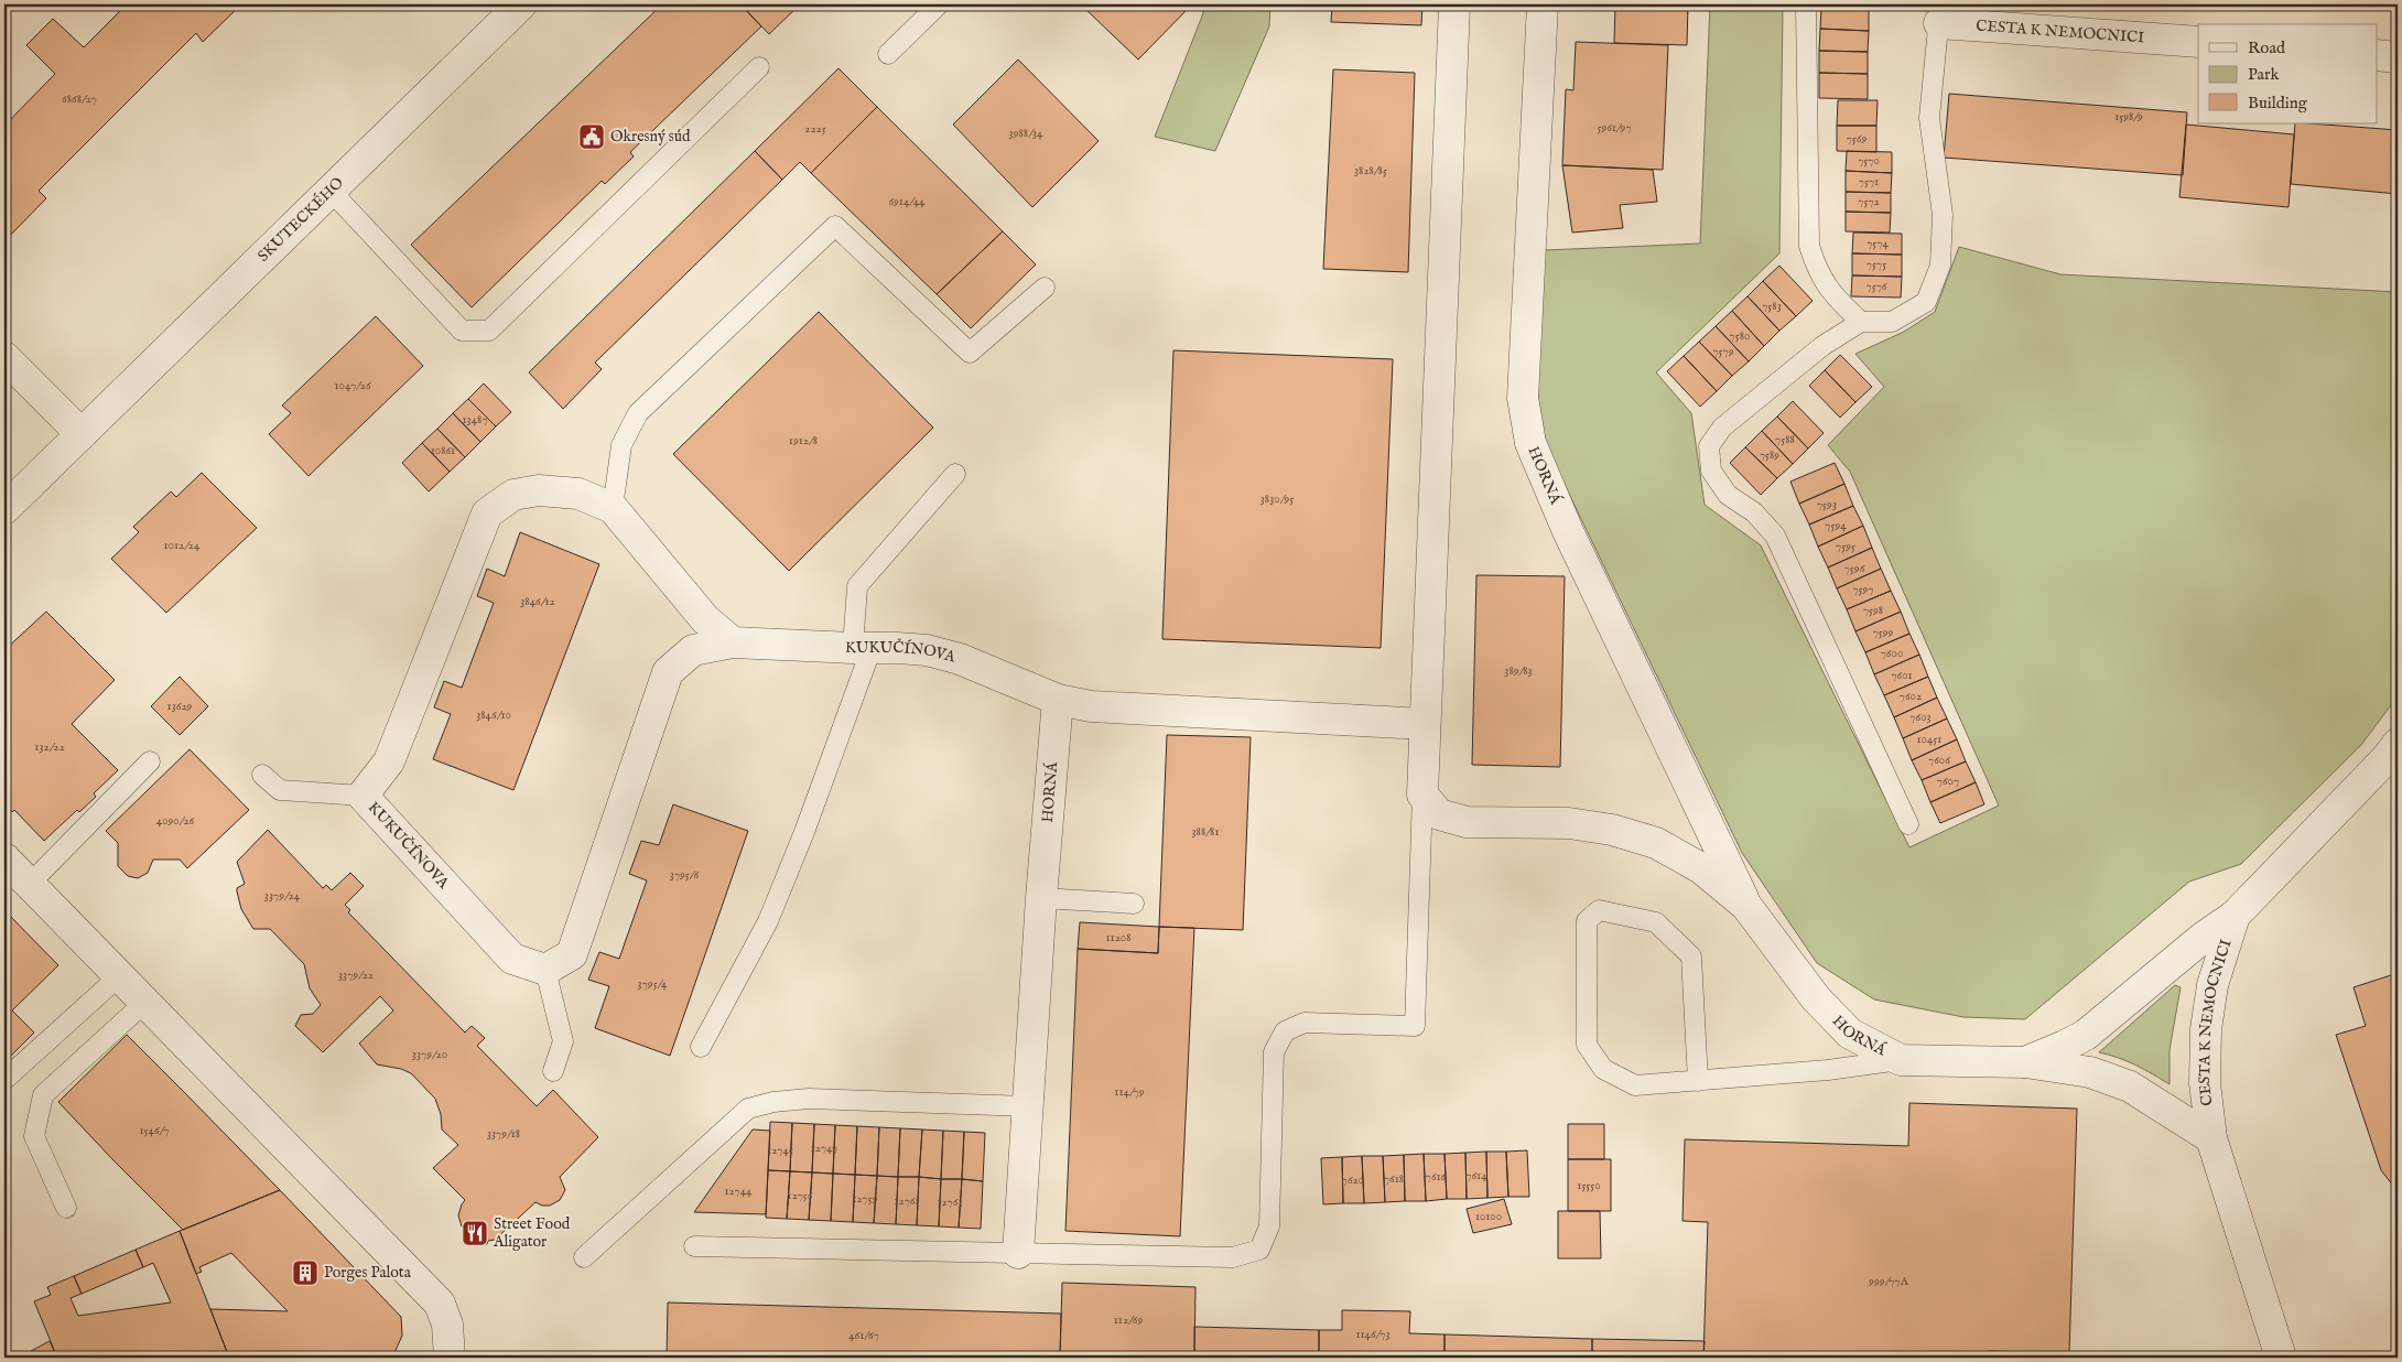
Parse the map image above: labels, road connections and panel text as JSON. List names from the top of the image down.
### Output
{
  "streets": {
    "street": [
      "CESTA K NEMOCNICI",
      "SKUTECKÉHO",
      "HORNÁ",
      "KUKUČÍNOVA"
    ]
  },
  "crossings": [
    ["CESTA K NEMOCNICI", "HORNÁ"],
    ["HORNÁ", "KUKUČÍNOVA"]
  ],
  "places": {
    "public building": ["Okresný súd"],
    "restaurant": ["Street Food Aligator"],
    "building": ["Porges Palota"]
  },
  "house_numbers": [
    "6868/27",
    "1598/9",
    "5961/97",
    "2225",
    "3988/34",
    "7569",
    "7570",
    "3828/85",
    "7571",
    "6914/44",
    "7572",
    "7574",
    "7575",
    "7576",
    "7583",
    "7580",
    "7579",
    "1047/26",
    "13487",
    "7588",
    "1912/8",
    "10861",
    "7589",
    "3830/95",
    "7593",
    "7594",
    "1012/24",
    "7595",
    "7596",
    "7597",
    "3846/12",
    "7598",
    "7599",
    "7600",
    "389/83",
    "7601",
    "7602",
    "13629",
    "3846/10",
    "7603",
    "10451",
    "132/22",
    "7606",
    "7607",
    "4090/26",
    "388/81",
    "3795/6",
    "3379/24",
    "11208",
    "3379/22",
    "3795/4",
    "3379/20",
    "114/79",
    "1546/7",
    "3379/18",
    "12747",
    "12745",
    "7614",
    "7616",
    "7618",
    "7620",
    "15550",
    "12744",
    "12756",
    "12759",
    "12761",
    "12763",
    "10100",
    "999/77A",
    "112/69",
    "1146/73",
    "461/67"
  ],
  "legend": ["Road", "Park", "Building"]
}
